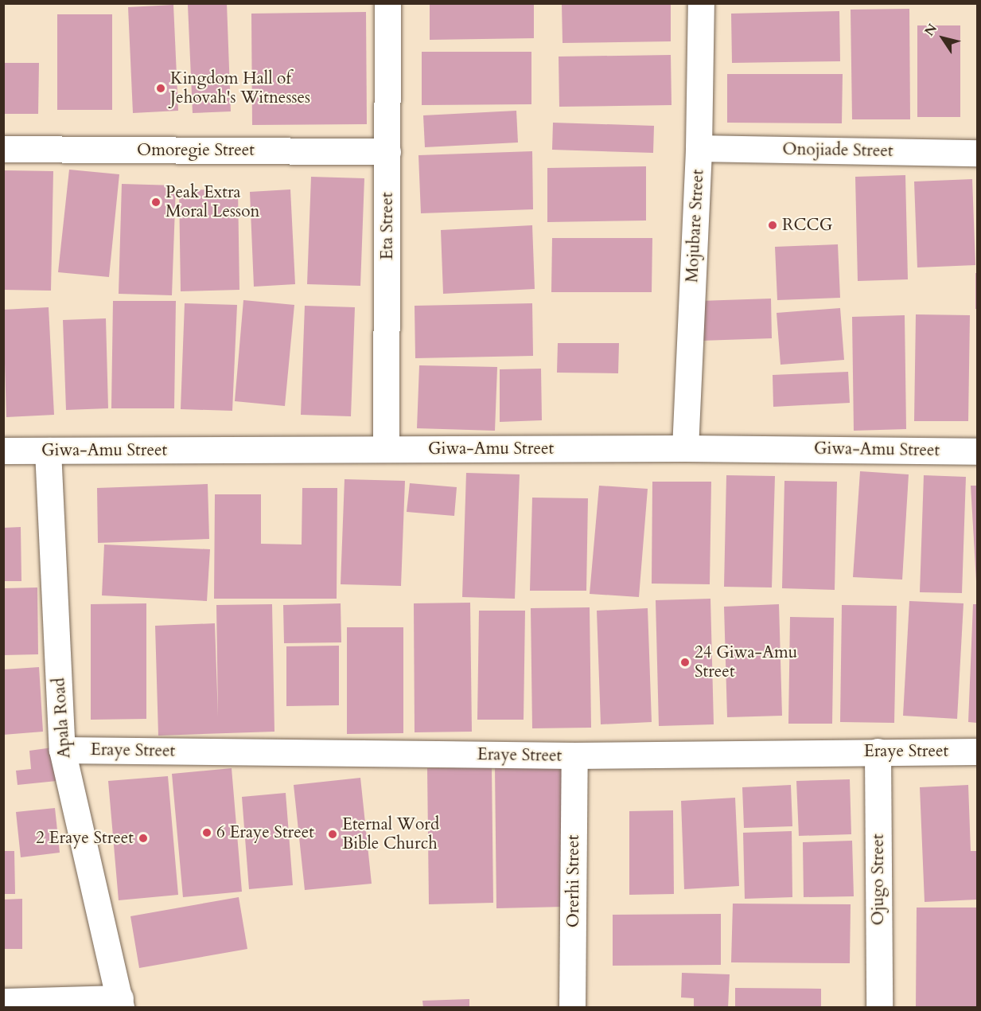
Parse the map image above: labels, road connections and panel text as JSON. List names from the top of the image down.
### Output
{
  "streets": {
    "street": [
      "Omoregie Street",
      "Onojiade Street",
      "Eta Street",
      "Mojubare Street",
      "Giwa-Amu Street",
      "Apala Road",
      "Eraye Street",
      "Ojugo Street",
      "Orerhi Street"
    ]
  },
  "crossings": [
    ["Omoregie Street", "Eta Street"],
    ["Onojiade Street", "Mojubare Street"],
    ["Eta Street", "Giwa-Amu Street"],
    ["Mojubare Street", "Giwa-Amu Street"],
    ["Giwa-Amu Street", "Apala Road"],
    ["Apala Road", "Eraye Street"],
    ["Eraye Street", "Ojugo Street"],
    ["Eraye Street", "Orerhi Street"]
  ],
  "places": [
    "Kingdom Hall of Jehovah's Witnesses",
    "Peak Extra Moral Lesson",
    "RCCG",
    "24 Giwa-Amu Street",
    "6 Eraye Street",
    "Eternal Word Bible Church",
    "2 Eraye Street"
  ],
  "north": "top left"
}
